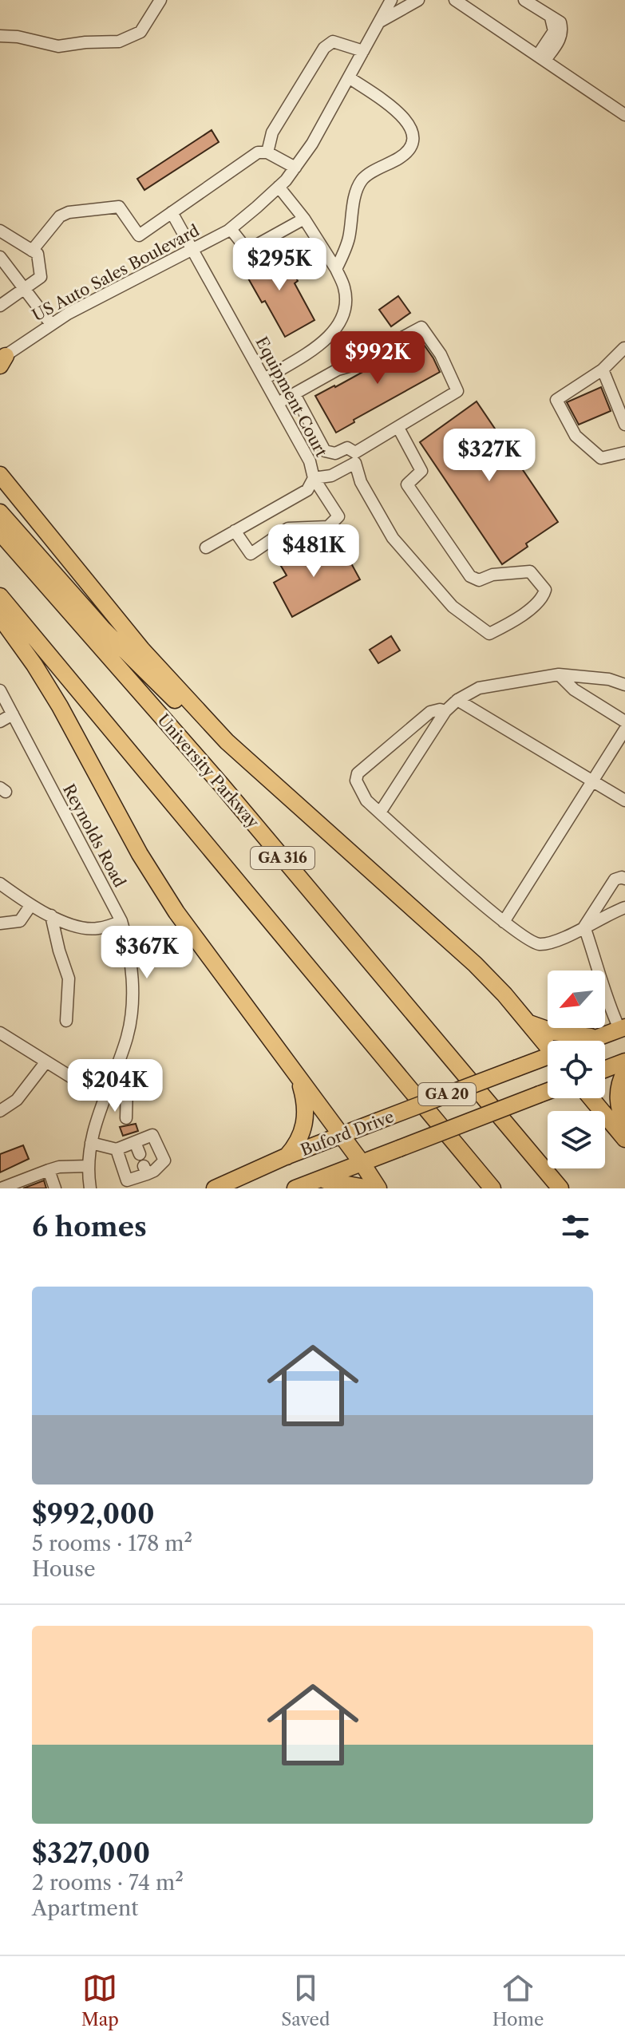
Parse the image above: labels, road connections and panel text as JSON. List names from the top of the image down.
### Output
{
  "streets": {
    "highway": [
      "University Parkway",
      "GA 316",
      "GA 20",
      "Buford Drive"
    ],
    "street": ["US Auto Sales Boulevard", "Equipment Court", "Reynolds Road"]
  },
  "crossings": [
    ["US Auto Sales Boulevard", "Equipment Court"]
  ],
  "north": "bottom left",
  "page": {
    "price": [
      "$295K",
      "$992K",
      "$327K",
      "$481K",
      "$367K",
      "$204K"
    ],
    "heading": "6 homes",
    "list": [
      {
        "name": "$992,000",
        "note": "5 rooms · 178 m² · House"
      },
      {
        "name": "$327,000",
        "note": "2 rooms · 74 m² · Apartment"
      }
    ],
    "tabs": ["Map", "Saved", "Home"]
  }
}
